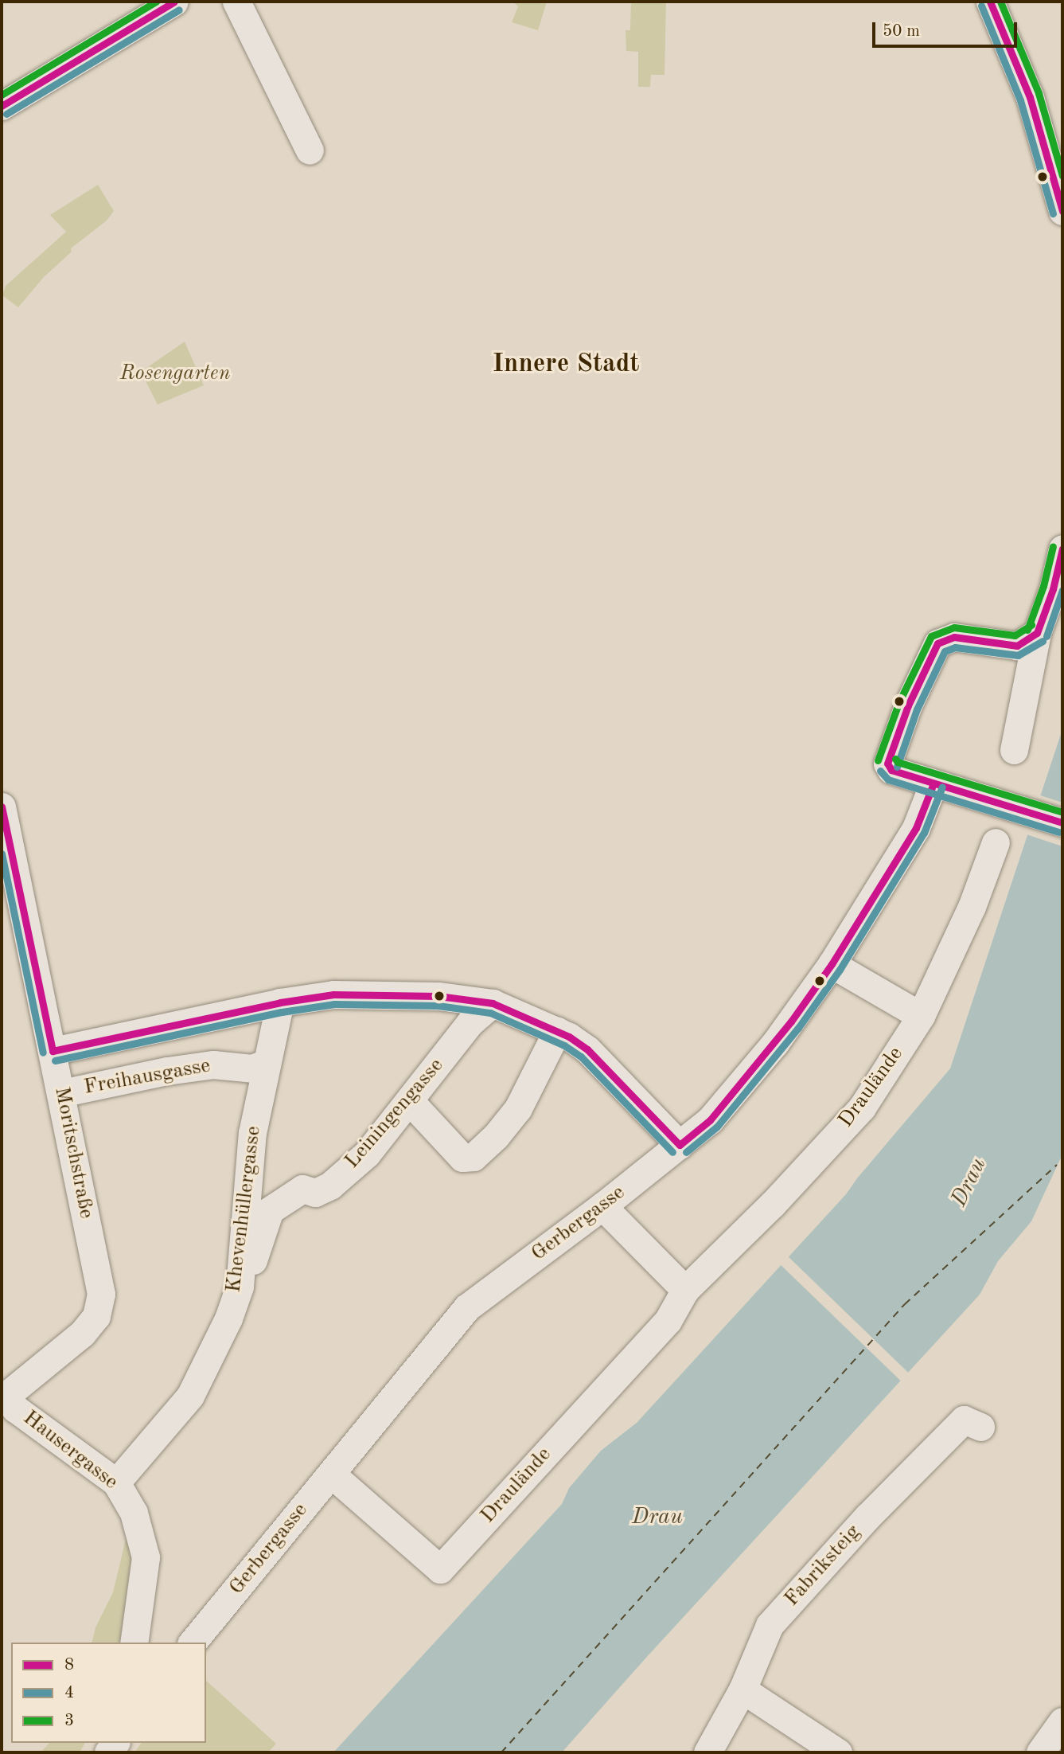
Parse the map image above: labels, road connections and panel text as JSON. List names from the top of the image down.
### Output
{
  "streets": {
    "street": [
      "Freihausgasse",
      "Draulände",
      "Leiningengasse",
      "Moritschstraße",
      "Khevenhüllergasse",
      "Gerbergasse",
      "Hausergasse",
      "Fabriksteig"
    ]
  },
  "crossings": [
    ["Freihausgasse", "Moritschstraße"],
    ["Freihausgasse", "Khevenhüllergasse"],
    ["Draulände", "Gerbergasse"],
    ["Leiningengasse", "Khevenhüllergasse"],
    ["Moritschstraße", "Hausergasse"],
    ["Khevenhüllergasse", "Hausergasse"]
  ],
  "districts": ["Innere Stadt"],
  "water": ["Drau"],
  "parks": ["Rosengarten"],
  "lines": ["transit line 8", "transit line 3", "transit line 4"],
  "legend": ["8", "4", "3"],
  "scale_bar": "50 m"
}
